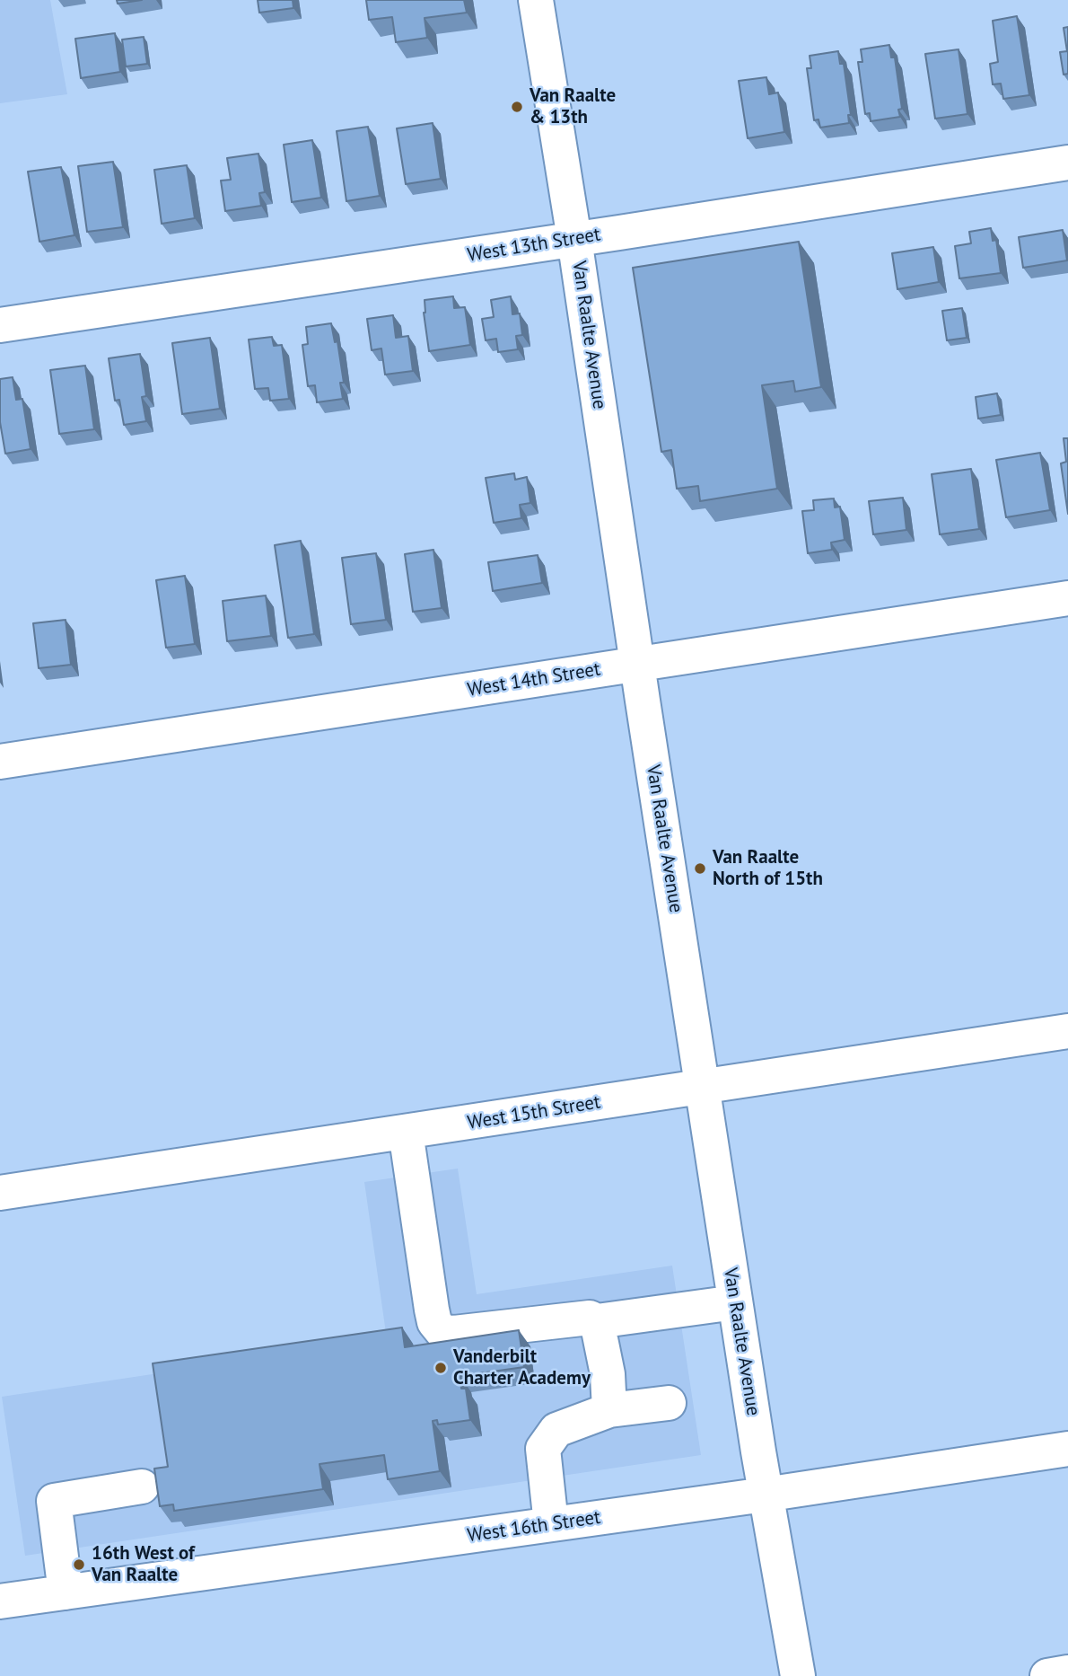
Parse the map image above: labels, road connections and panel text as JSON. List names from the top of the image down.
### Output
{
  "streets": {
    "street": [
      "West 13th Street",
      "Van Raalte Avenue",
      "West 14th Street",
      "West 15th Street",
      "West 16th Street"
    ]
  },
  "crossings": [
    ["West 13th Street", "Van Raalte Avenue"],
    ["Van Raalte Avenue", "West 14th Street"],
    ["Van Raalte Avenue", "West 15th Street"],
    ["Van Raalte Avenue", "West 16th Street"]
  ],
  "places": [
    "Van Raalte & 13th",
    "Van Raalte North of 15th",
    "Vanderbilt Charter Academy",
    "16th West of Van Raalte"
  ]
}
